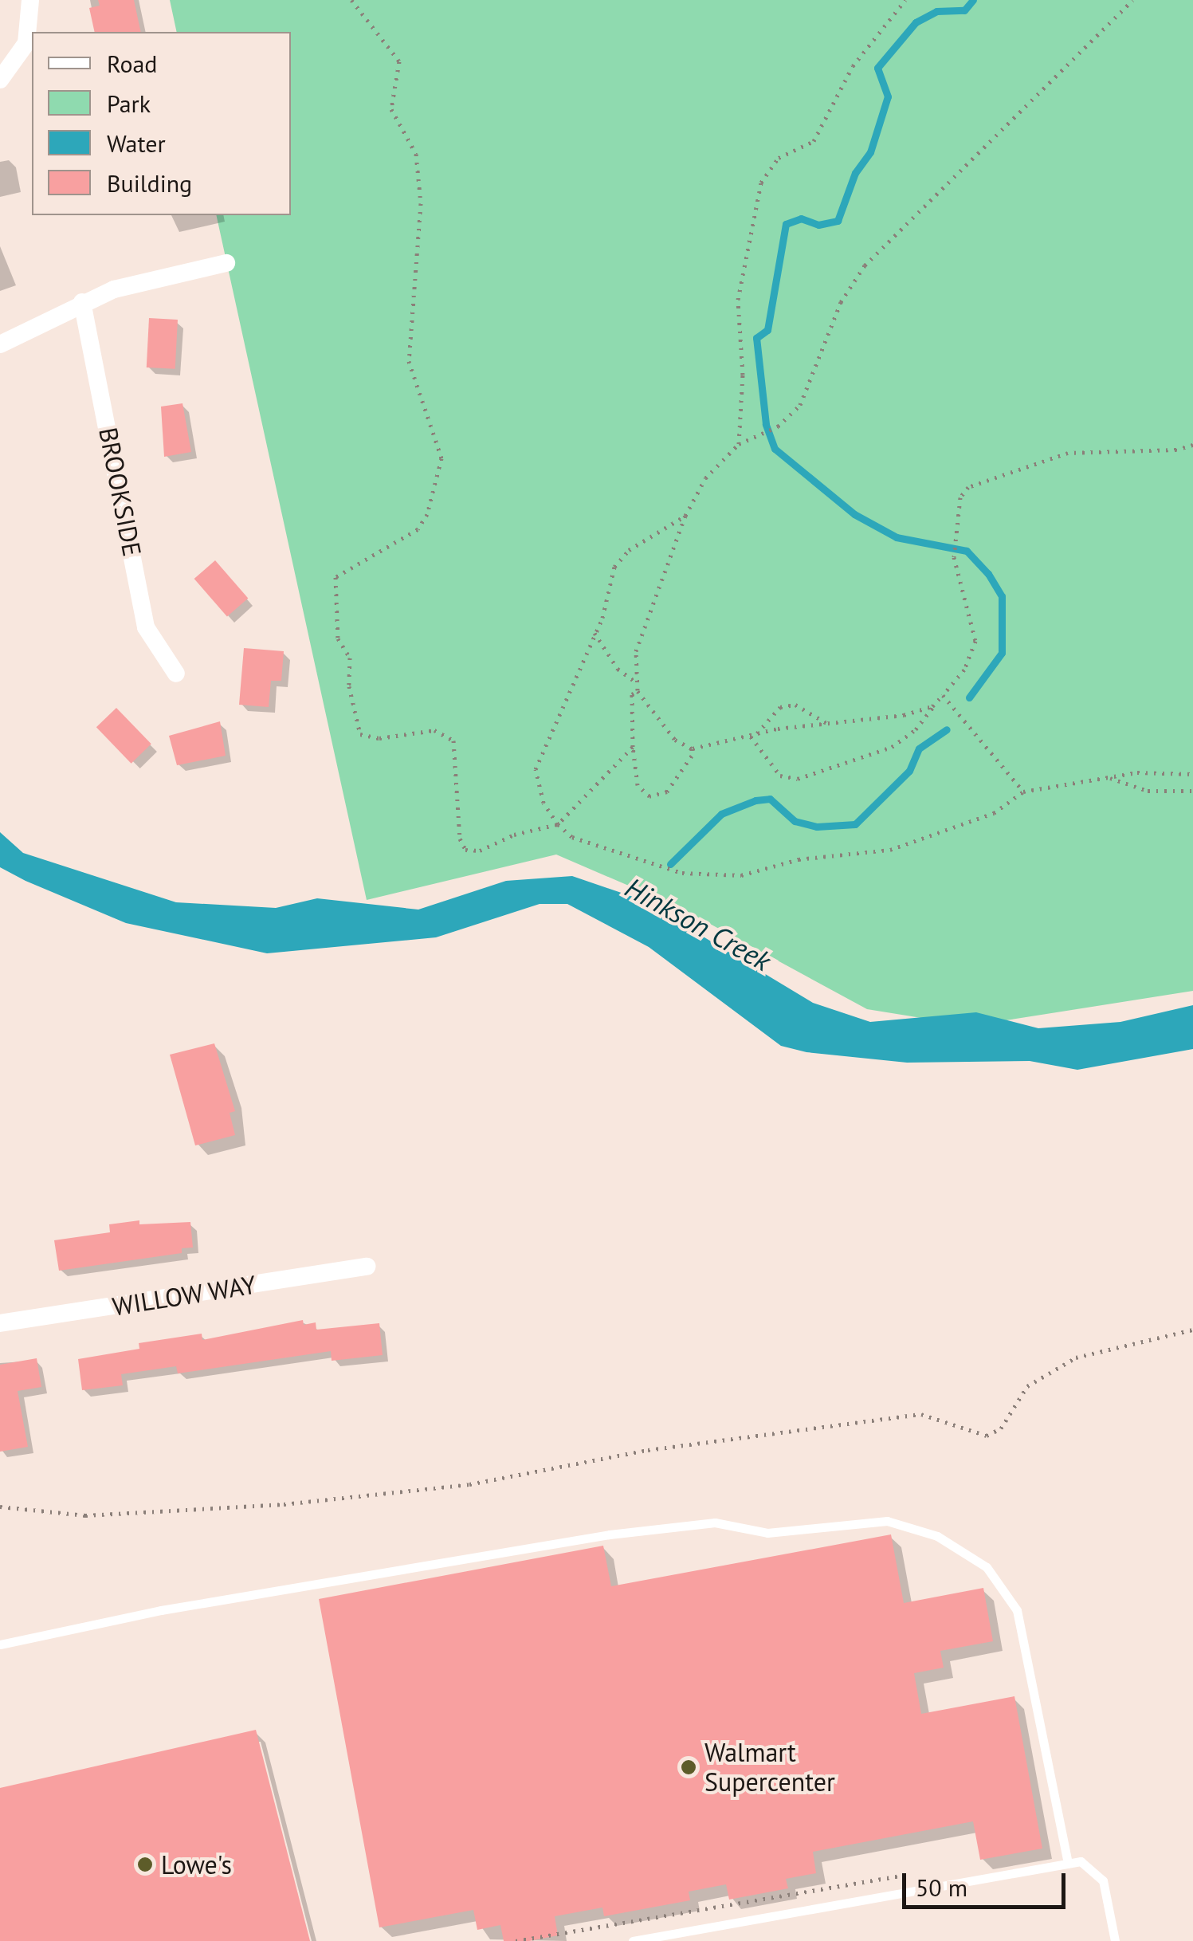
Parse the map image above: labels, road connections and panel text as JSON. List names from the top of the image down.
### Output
{
  "streets": {
    "street": ["BROOKSIDE", "WILLOW WAY"]
  },
  "water": ["Hinkson Creek"],
  "places": ["Walmart Supercenter", "Lowe's"],
  "legend": [
    "Road",
    "Park",
    "Water",
    "Building"
  ],
  "scale_bar": "50 m"
}
